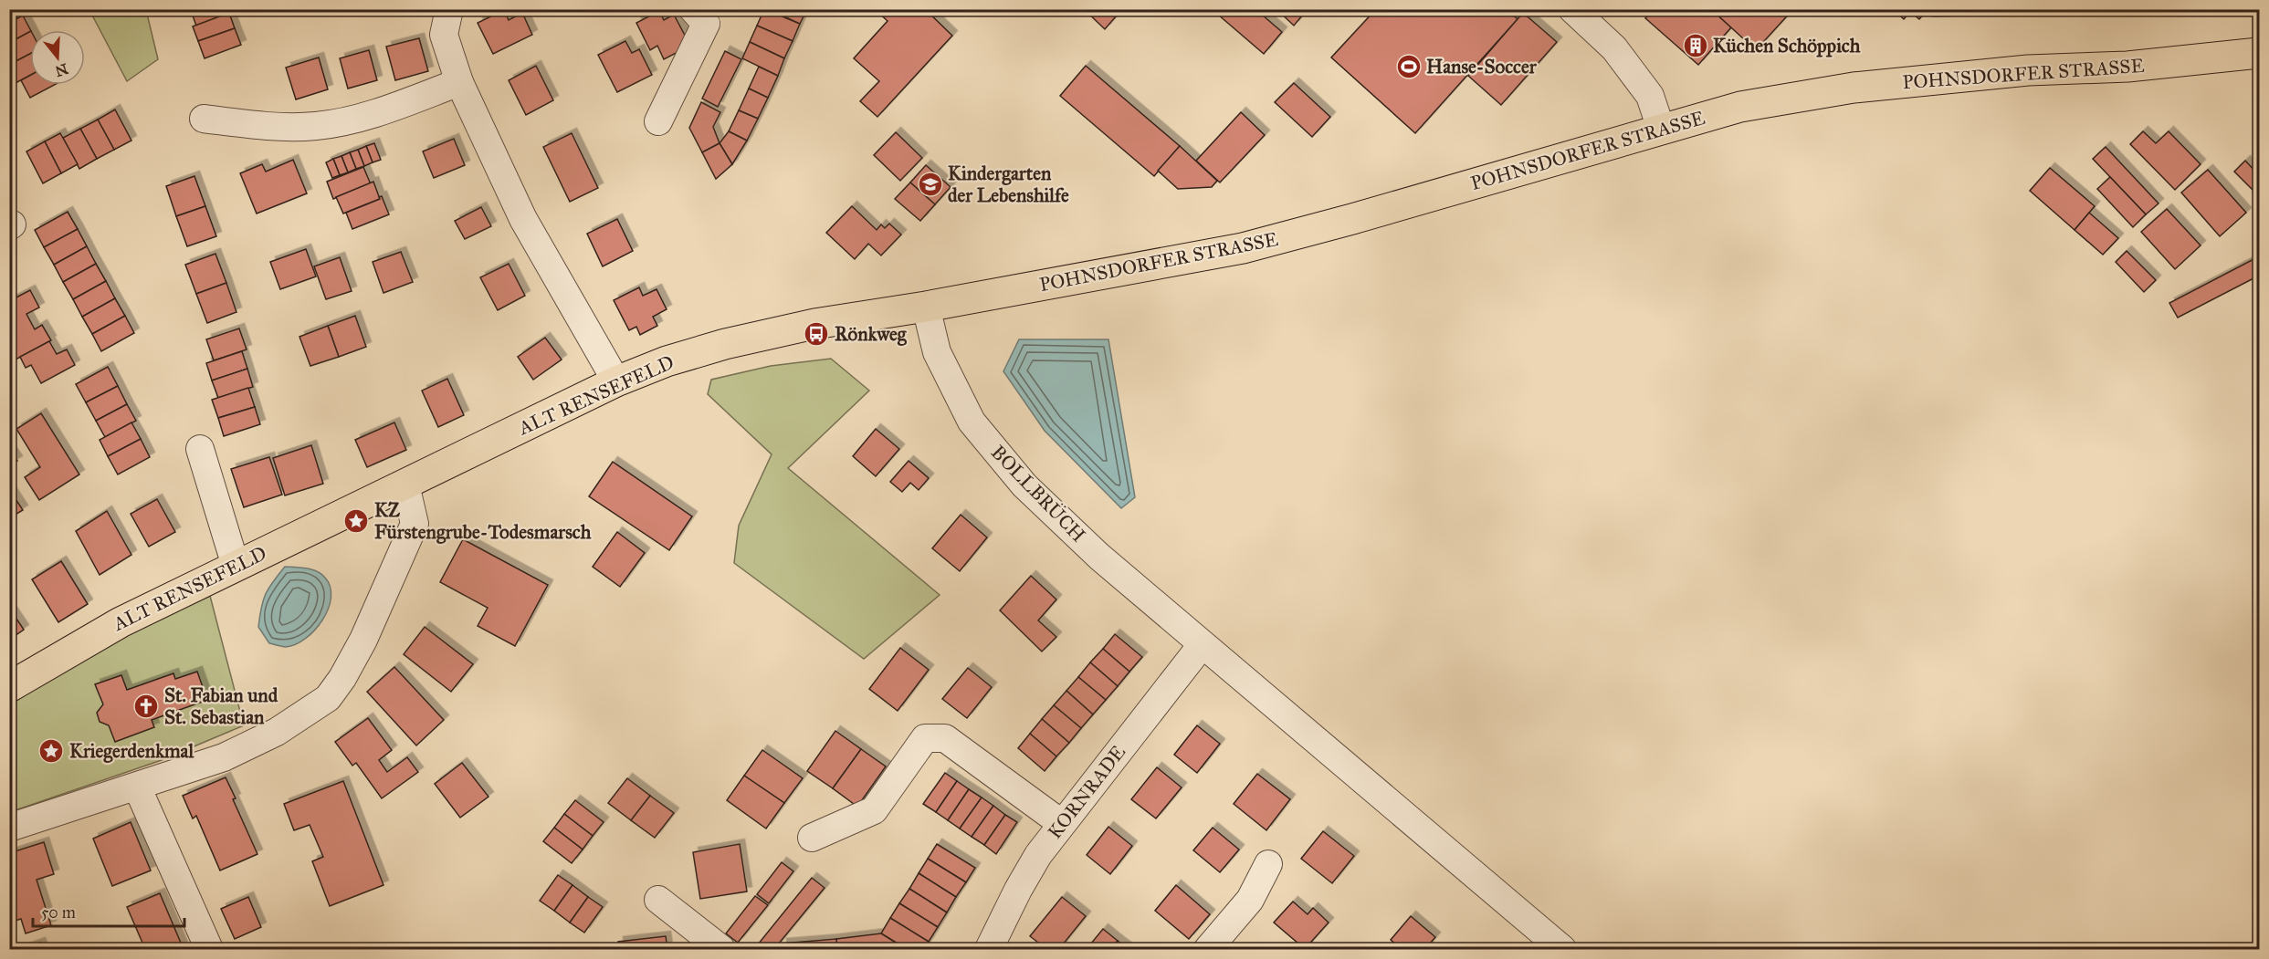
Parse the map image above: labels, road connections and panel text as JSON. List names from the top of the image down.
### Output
{
  "streets": {
    "main road": ["POHNSDORFER STRASSE", "ALT RENSEFELD"],
    "street": ["BOLLBRÜCH", "KORNRADE"]
  },
  "crossings": [
    ["POHNSDORFER STRASSE", "ALT RENSEFELD"],
    ["POHNSDORFER STRASSE", "BOLLBRÜCH"],
    ["ALT RENSEFELD", "BOLLBRÜCH"],
    ["BOLLBRÜCH", "KORNRADE"]
  ],
  "places": {
    "building": ["Küchen Schöppich"],
    "sports": ["Hanse-Soccer"],
    "school or university": ["Kindergarten der Lebenshilfe"],
    "bus stop": ["Rönkweg"],
    "place": ["KZ Fürstengrube-Todesmarsch", "Kriegerdenkmal"],
    "church": ["St. Fabian und St. Sebastian"]
  },
  "scale_bar": "50 m",
  "north": "bottom"
}
